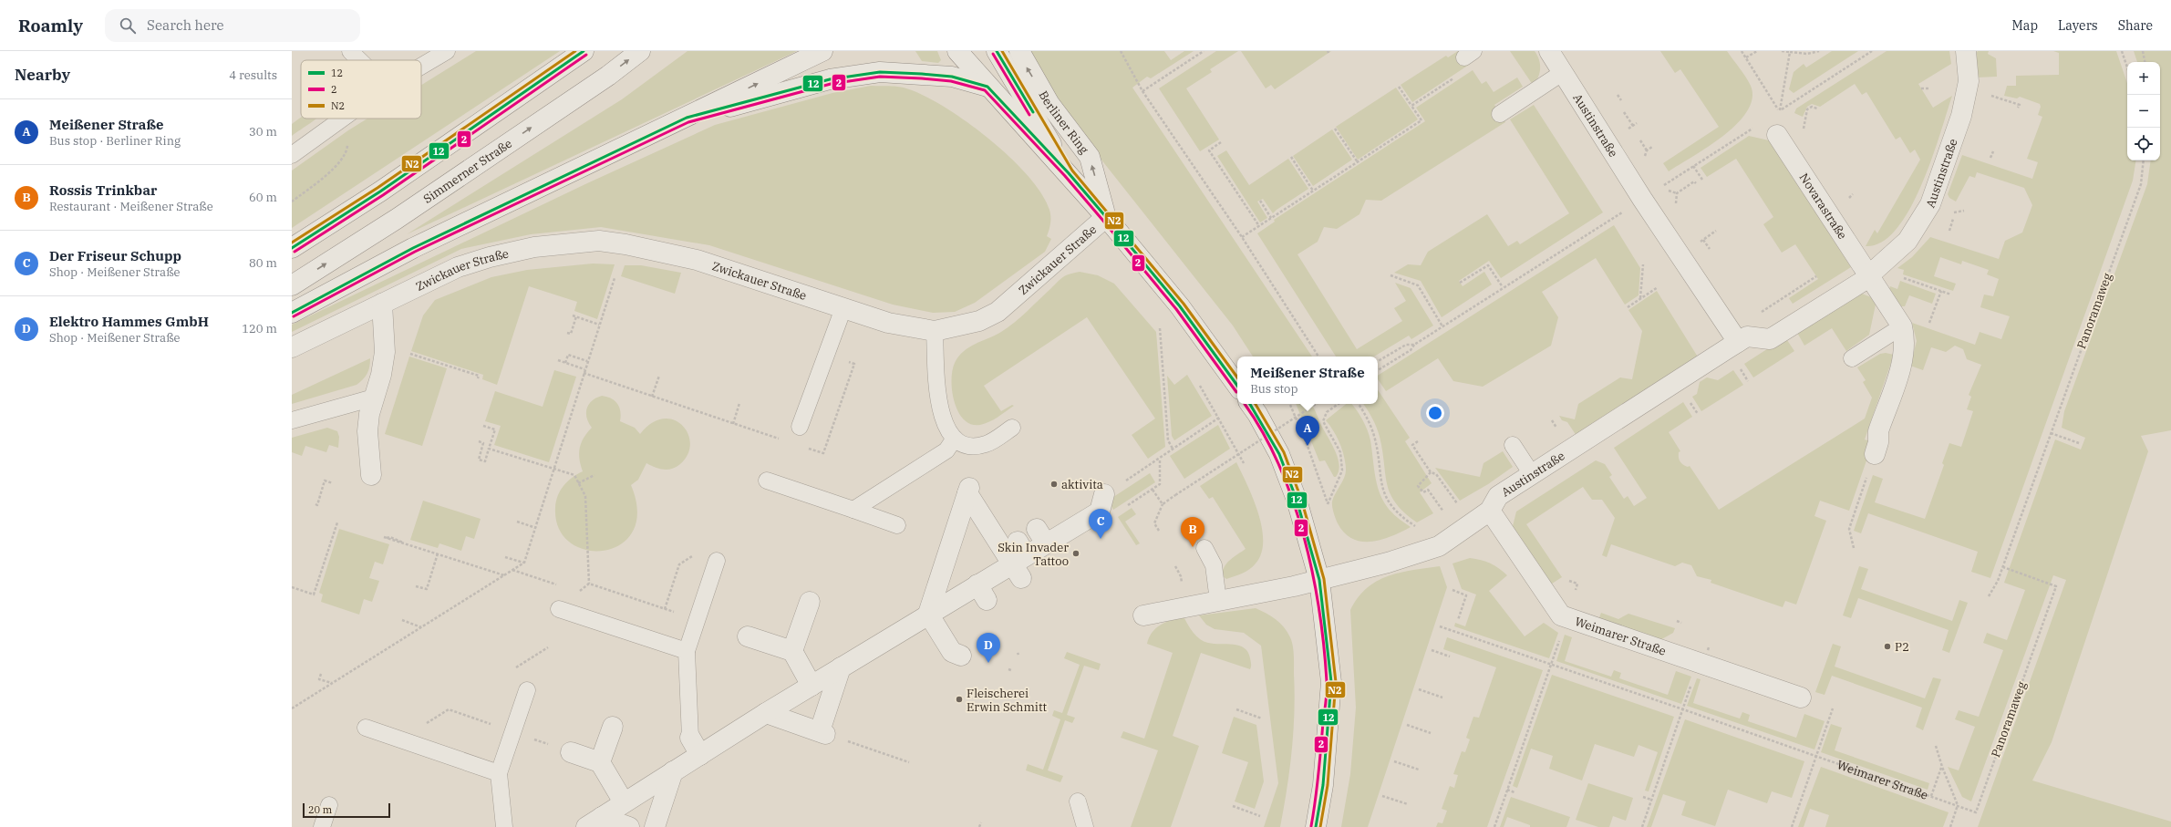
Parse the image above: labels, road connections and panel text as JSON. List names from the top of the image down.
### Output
{
  "streets": {
    "street": [
      "Berliner Ring",
      "Austinstraße",
      "Simmerner Straße",
      "Novarastraße",
      "Zwickauer Straße",
      "Weimarer Straße"
    ],
    "path": ["Panoramaweg"]
  },
  "crossings": [
    ["Berliner Ring", "Zwickauer Straße"],
    ["Austinstraße", "Novarastraße"],
    ["Austinstraße", "Weimarer Straße"],
    ["Panoramaweg", "Weimarer Straße"]
  ],
  "places": [
    "aktivita",
    "Skin Invader Tattoo",
    "P2",
    "Fleischerei Erwin Schmitt"
  ],
  "lines": ["transit line 12", "transit line N2", "transit line 2"],
  "legend": ["12", "2", "N2"],
  "scale_bar": "20 m",
  "page": {
    "header": "Roamly",
    "search": "Search here",
    "nav": ["Map", "Layers", "Share"],
    "heading": ["Nearby", "4 results"],
    "map_buttons": ["+", "−"],
    "list": [
      {
        "mark": "A",
        "name": "Meißener Straße",
        "note": "Bus stop · Berliner Ring",
        "value": "30 m"
      },
      {
        "mark": "B",
        "name": "Rossis Trinkbar",
        "note": "Restaurant · Meißener Straße",
        "value": "60 m"
      },
      {
        "mark": "C",
        "name": "Der Friseur Schupp",
        "note": "Shop · Meißener Straße",
        "value": "80 m"
      },
      {
        "mark": "D",
        "name": "Elektro Hammes GmbH",
        "note": "Shop · Meißener Straße",
        "value": "120 m"
      }
    ],
    "popup": ["Meißener Straße", "Bus stop"],
    "pins": [
      "A",
      "C",
      "B",
      "D"
    ],
    "scale": "20 m"
  }
}
